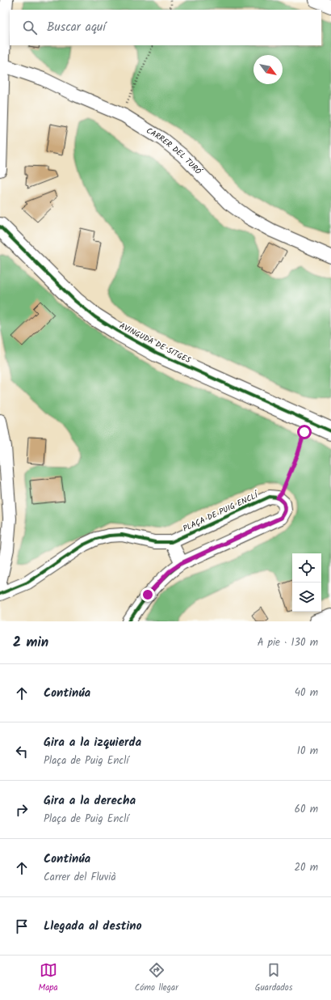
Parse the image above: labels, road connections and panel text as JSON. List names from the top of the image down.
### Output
{
  "streets": {
    "street": ["CARRER DEL TURÓ", "AVINGUDA DE SITGES", "PLAÇA DE PUIG ENCLÍ"]
  },
  "north": "bottom right",
  "page": {
    "search": "Buscar aquí",
    "heading": ["2 min", "A pie · 130 m"],
    "list": [
      ["Continúa", "40 m"],
      ["Gira a la izquierda", "Plaça de Puig Enclí", "10 m"],
      ["Gira a la derecha", "Plaça de Puig Enclí", "60 m"],
      ["Continúa", "Carrer del Fluvià", "20 m"],
      "Llegada al destino"
    ],
    "nav": ["Mapa", "Cómo llegar", "Guardados"]
  }
}
